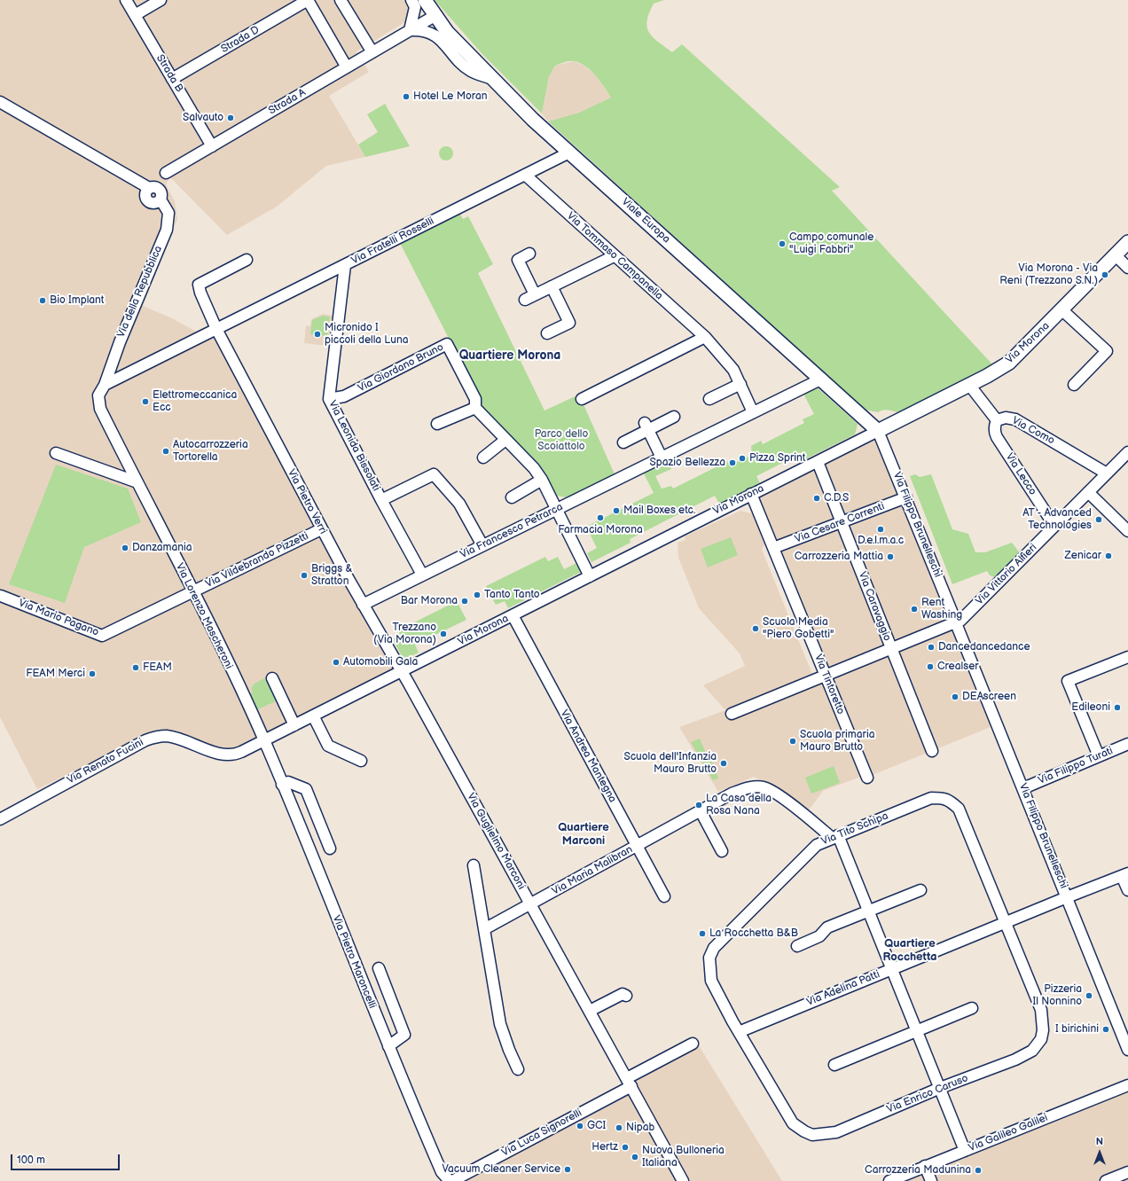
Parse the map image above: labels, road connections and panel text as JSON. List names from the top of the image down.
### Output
{
  "streets": {
    "main road": ["Viale Europa", "Via Morona"],
    "street": [
      "Strada D",
      "Strada B",
      "Strada A",
      "Via Fratelli Rosselli",
      "Via Tommaso Campanella",
      "Via della Repubblica",
      "Via Giordano Bruno",
      "Via Como",
      "Via Leonida Bissolati",
      "Via Lecco",
      "Via Pietro Verri",
      "Via Cesare Correnti",
      "Via Filippo Brunelleschi",
      "Via Francesco Petrarca",
      "Via Vildebrando Pizzetti",
      "Via Vittorio Alfieri",
      "Via Caravaggio",
      "Via Lorenzo Mascheroni",
      "Via Mario Pagano",
      "Via Tintoretto",
      "Via Andrea Mantegna",
      "Via Renato Fucini",
      "Via Filippo Turati",
      "Via Tito Schipa",
      "Via Guglielmo Marconi",
      "Via Maria Malibran",
      "Via Pietro Maroncelli",
      "Via Adelina Patti",
      "Via Enrico Caruso",
      "Via Luca Signorelli",
      "Via Galileo Galilei"
    ]
  },
  "crossings": [
    ["Strada D", "Strada B"],
    ["Strada B", "Strada A"],
    ["Strada A", "Viale Europa"],
    ["Viale Europa", "Via Fratelli Rosselli"],
    ["Viale Europa", "Via Morona"],
    ["Viale Europa", "Via Filippo Brunelleschi"],
    ["Viale Europa", "Via Francesco Petrarca"],
    ["Via Fratelli Rosselli", "Via Tommaso Campanella"],
    ["Via Fratelli Rosselli", "Via della Repubblica"],
    ["Via Fratelli Rosselli", "Via Leonida Bissolati"],
    ["Via Fratelli Rosselli", "Via Pietro Verri"],
    ["Via Fratelli Rosselli", "Via Lorenzo Mascheroni"],
    ["Via Tommaso Campanella", "Via Francesco Petrarca"],
    ["Via della Repubblica", "Via Lorenzo Mascheroni"],
    ["Via Morona", "Via Giordano Bruno"],
    ["Via Morona", "Via Como"],
    ["Via Morona", "Via Pietro Verri"],
    ["Via Morona", "Via Filippo Brunelleschi"],
    ["Via Morona", "Via Caravaggio"],
    ["Via Morona", "Via Tintoretto"],
    ["Via Morona", "Via Andrea Mantegna"],
    ["Via Morona", "Via Renato Fucini"],
    ["Via Morona", "Via Guglielmo Marconi"],
    ["Via Giordano Bruno", "Via Leonida Bissolati"],
    ["Via Giordano Bruno", "Via Francesco Petrarca"],
    ["Via Como", "Via Lecco"],
    ["Via Como", "Via Vittorio Alfieri"],
    ["Via Leonida Bissolati", "Via Francesco Petrarca"],
    ["Via Lecco", "Via Vittorio Alfieri"],
    ["Via Pietro Verri", "Via Francesco Petrarca"],
    ["Via Pietro Verri", "Via Vildebrando Pizzetti"],
    ["Via Pietro Verri", "Via Renato Fucini"],
    ["Via Pietro Verri", "Via Guglielmo Marconi"],
    ["Via Cesare Correnti", "Via Filippo Brunelleschi"],
    ["Via Cesare Correnti", "Via Caravaggio"],
    ["Via Cesare Correnti", "Via Tintoretto"],
    ["Via Filippo Brunelleschi", "Via Vittorio Alfieri"],
    ["Via Filippo Brunelleschi", "Via Filippo Turati"],
    ["Via Filippo Brunelleschi", "Via Adelina Patti"],
    ["Via Vildebrando Pizzetti", "Via Lorenzo Mascheroni"],
    ["Via Vildebrando Pizzetti", "Via Mario Pagano"],
    ["Via Lorenzo Mascheroni", "Via Mario Pagano"],
    ["Via Lorenzo Mascheroni", "Via Renato Fucini"],
    ["Via Lorenzo Mascheroni", "Via Pietro Maroncelli"],
    ["Via Andrea Mantegna", "Via Maria Malibran"],
    ["Via Renato Fucini", "Via Guglielmo Marconi"],
    ["Via Renato Fucini", "Via Pietro Maroncelli"],
    ["Via Tito Schipa", "Via Maria Malibran"],
    ["Via Tito Schipa", "Via Adelina Patti"],
    ["Via Tito Schipa", "Via Enrico Caruso"],
    ["Via Guglielmo Marconi", "Via Maria Malibran"],
    ["Via Guglielmo Marconi", "Via Luca Signorelli"],
    ["Via Adelina Patti", "Via Enrico Caruso"]
  ],
  "districts": ["Quartiere Morona", "Quartiere Marconi", "Quartiere Rocchetta"],
  "parks": ["Parco dello Scoiattolo"],
  "places": [
    "Hotel Le Moran",
    "Salvauto",
    "Campo comunale \"Luigi Fabbri\"",
    "Via Morona - Via Reni (Trezzano S.N.)",
    "Bio Implant",
    "Micronido I piccoli della Luna",
    "Elettromeccanica Ecc",
    "Autocarrozzeria Tortorella",
    "Pizza Sprint",
    "Spazio Bellezza",
    "C.D.S",
    "Mail Boxes etc.",
    "Farmacia Morona",
    "AT - Advanced Technologies",
    "D.e.l.m.a.c",
    "Danzamania",
    "Zenicar",
    "Carrozzeria Mattia",
    "Briggs & Stratton",
    "Tanto Tanto",
    "Bar Morona",
    "Rent Washing",
    "Scuola Media \"Piero Gobetti\"",
    "Trezzano (Via Morona)",
    "Dancedancedance",
    "Automobili Gala",
    "Crealser",
    "FEAM",
    "FEAM Merci",
    "DEAscreen",
    "Edileoni",
    "Scuola primaria Mauro Brutto",
    "Scuola dell'Infanzia Mauro Brutto",
    "La Casa della Rosa Nana",
    "La Rocchetta B&B",
    "Pizzeria Il Nonnino",
    "I birichini",
    "GCI",
    "Nipab",
    "Hertz",
    "Nuova Bulloneria Italiana",
    "Vacuum Cleaner Service",
    "Carrozzeria Madunina"
  ],
  "scale_bar": "100 m",
  "north": "top"
}
